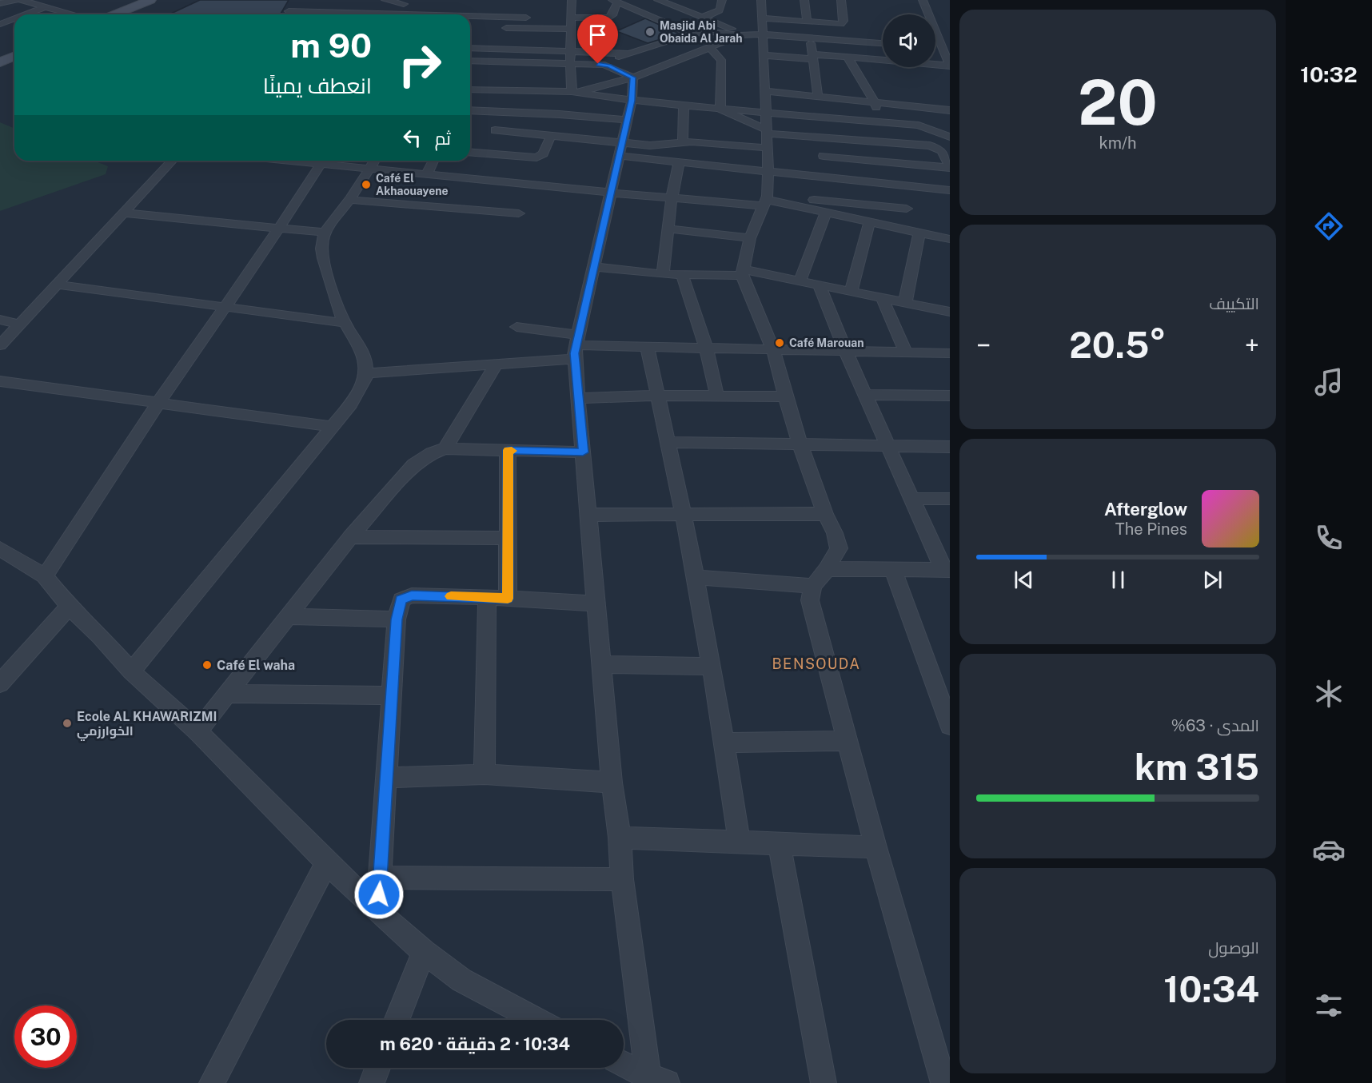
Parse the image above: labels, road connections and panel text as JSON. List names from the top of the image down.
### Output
{
  "districts": ["BENSOUDA"],
  "places": [
    "Masjid Abi Obaida Al Jarah",
    "Café El Akhaouayene",
    "Café Marouan",
    "Café El waha",
    "Ecole AL KHAWARIZMI الخوارزمي"
  ],
  "page": {
    "tabs": "10:32",
    "tile": [
      ["20", "km/h"],
      "التكييف",
      ["المدى · 63%", "315 km"],
      ["الوصول", "10:34"]
    ],
    "turn": ["90 m", "انعطف يمينًا"],
    "then": "ثم",
    "heat": ["−", "20.5°", "+"],
    "song": ["Afterglow", "The Pines"],
    "limit": "30",
    "trip": "10:34 · 2 دقيقة · 620 m"
  }
}
